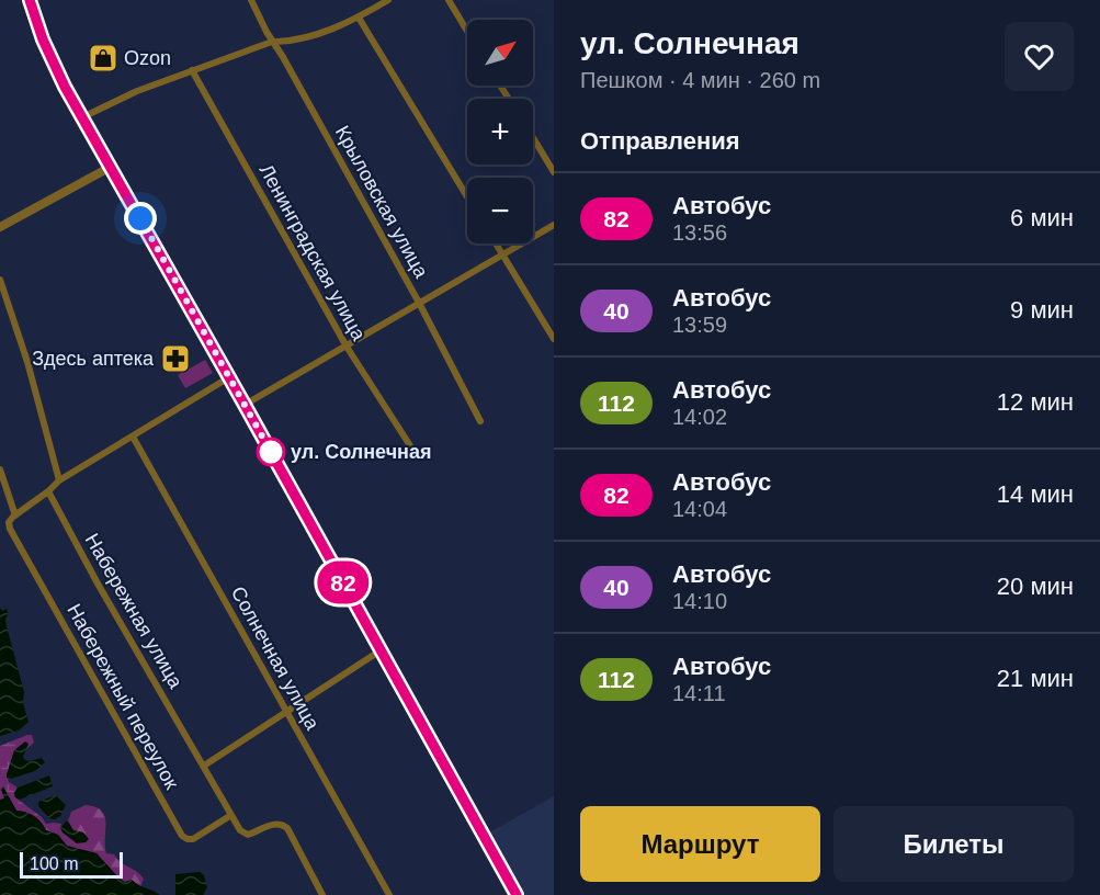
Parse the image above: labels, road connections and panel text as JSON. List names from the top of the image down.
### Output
{
  "streets": {
    "street": [
      "Крыловская улица",
      "Ленинградская улица",
      "Набережная улица",
      "Солнечная улица",
      "Набережный переулок"
    ]
  },
  "crossings": [
    ["Набережная улица", "Набережный переулок"]
  ],
  "places": {
    "shop": ["Ozon"],
    "pharmacy": ["Здесь аптека"],
    "other": ["ул. Солнечная"]
  },
  "lines": ["bus line 82"],
  "scale_bar": "100 m",
  "north": "top right",
  "page": {
    "on_map": "82",
    "heading": [
      ["ул. Солнечная", "Пешком · 4 мин · 260 m"],
      "Отправления"
    ],
    "map_buttons": ["+", "−"],
    "list": [
      {
        "mark": "82",
        "name": "Автобус",
        "note": "13:56",
        "value": "6 мин"
      },
      {
        "mark": "40",
        "name": "Автобус",
        "note": "13:59",
        "value": "9 мин"
      },
      {
        "mark": "112",
        "name": "Автобус",
        "note": "14:02",
        "value": "12 мин"
      },
      {
        "mark": "82",
        "name": "Автобус",
        "note": "14:04",
        "value": "14 мин"
      },
      {
        "mark": "40",
        "name": "Автобус",
        "note": "14:10",
        "value": "20 мин"
      },
      {
        "mark": "112",
        "name": "Автобус",
        "note": "14:11",
        "value": "21 мин"
      }
    ],
    "buttons": ["Маршрут", "Билеты"],
    "scale": "100 m"
  }
}
